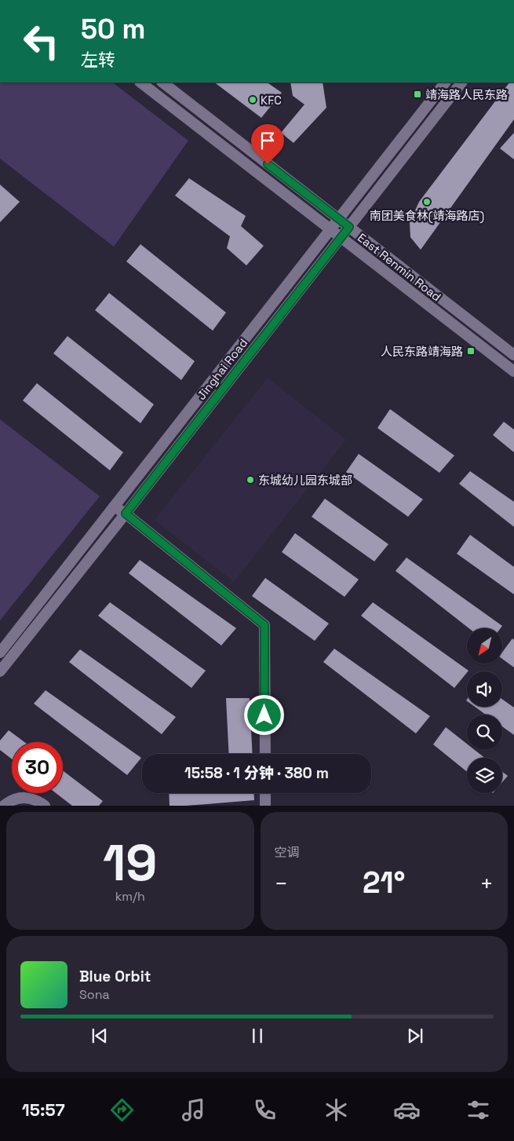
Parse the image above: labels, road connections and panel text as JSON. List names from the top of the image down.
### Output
{
  "streets": {
    "main road": ["East Renmin Road", "Jinghai Road"]
  },
  "crossings": [
    ["East Renmin Road", "Jinghai Road"]
  ],
  "places": {
    "transit": ["靖海路人民东路", "人民东路靖海路"],
    "other": ["KFC", "南团美食林(靖海路店)", "东城幼儿园东城部"]
  },
  "north": "bottom left",
  "page": {
    "turn": ["50 m", "左转"],
    "limit": "30",
    "trip": "15:58 · 1 分钟 · 380 m",
    "tile": [
      ["19", "km/h"],
      "空调"
    ],
    "heat": ["−", "21°", "+"],
    "song": ["Blue Orbit", "Sona"],
    "tabs": "15:57"
  }
}
